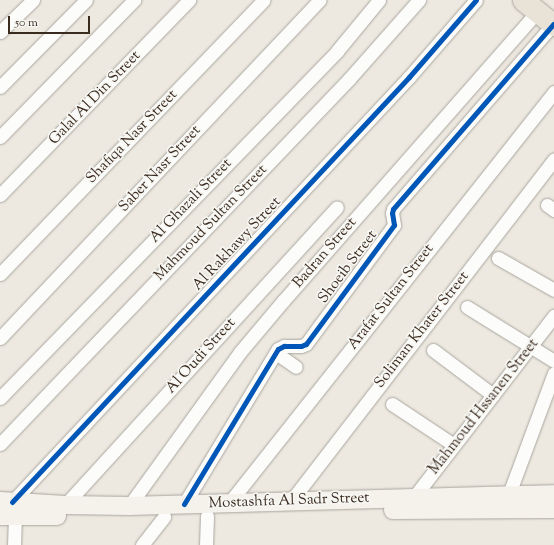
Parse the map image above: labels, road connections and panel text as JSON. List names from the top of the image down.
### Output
{
  "streets": {
    "main road": ["Mostashfa Al Sadr Street"],
    "street": [
      "Galal Al Din Street",
      "Shafiqa Nasr Street",
      "Saber Nasr Street",
      "Al Ghazali Street",
      "Mahmoud Sultan Street",
      "Al Rakhawy Street",
      "Badran Street",
      "Shoeib Street",
      "Arafat Sultan Street",
      "Soliman Khater Street",
      "Al Oudi Street",
      "Mahmoud Hssanen Street"
    ]
  },
  "crossings": [
    ["Al Rakhawy Street", "Mostashfa Al Sadr Street"],
    ["Badran Street", "Shoeib Street"],
    ["Badran Street", "Mostashfa Al Sadr Street"],
    ["Arafat Sultan Street", "Mostashfa Al Sadr Street"],
    ["Soliman Khater Street", "Mostashfa Al Sadr Street"],
    ["Al Oudi Street", "Mostashfa Al Sadr Street"],
    ["Mahmoud Hssanen Street", "Mostashfa Al Sadr Street"]
  ],
  "scale_bar": "50 m"
}
